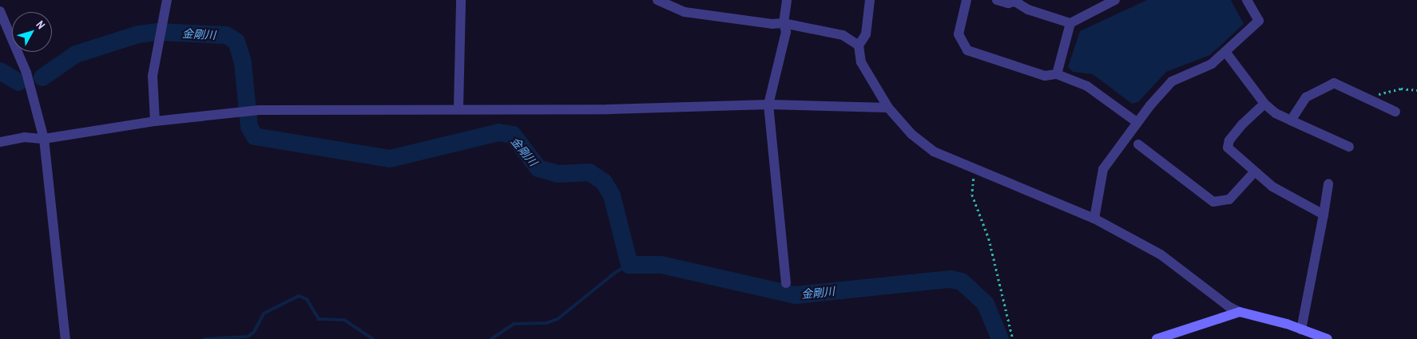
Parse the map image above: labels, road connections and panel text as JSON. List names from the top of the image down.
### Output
{
  "water": ["金剛川"],
  "north": "top right"
}
